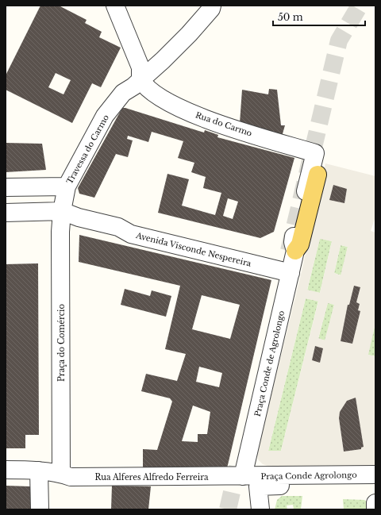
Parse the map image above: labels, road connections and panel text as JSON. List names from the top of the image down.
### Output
{
  "streets": {
    "street": [
      "Rua do Carmo",
      "Travessa do Carmo",
      "Avenida Visconde Nespereira",
      "Praça do Comércio",
      "Praça Conde de Agrolongo",
      "Praça Conde Agrolongo",
      "Rua Alferes Alfredo Ferreira"
    ]
  },
  "crossings": [
    ["Rua do Carmo", "Travessa do Carmo"],
    ["Rua do Carmo", "Praça Conde de Agrolongo"],
    ["Travessa do Carmo", "Avenida Visconde Nespereira"],
    ["Travessa do Carmo", "Praça do Comércio"],
    ["Avenida Visconde Nespereira", "Praça do Comércio"],
    ["Avenida Visconde Nespereira", "Praça Conde de Agrolongo"],
    ["Praça do Comércio", "Rua Alferes Alfredo Ferreira"],
    ["Praça Conde de Agrolongo", "Praça Conde Agrolongo"],
    ["Praça Conde de Agrolongo", "Rua Alferes Alfredo Ferreira"],
    ["Praça Conde Agrolongo", "Rua Alferes Alfredo Ferreira"]
  ],
  "scale_bar": "50 m"
}
